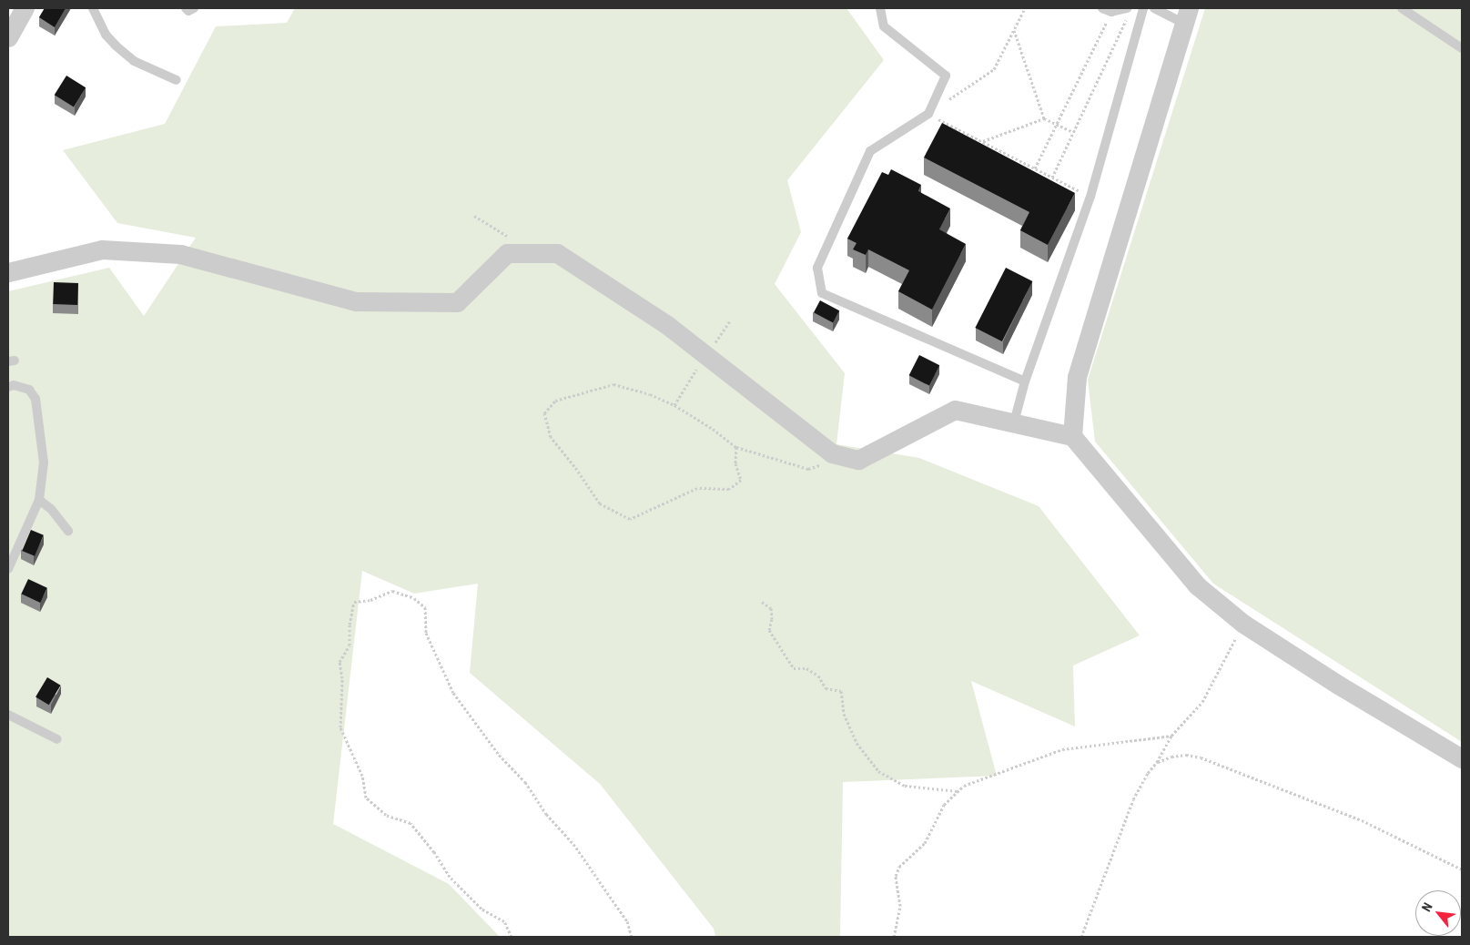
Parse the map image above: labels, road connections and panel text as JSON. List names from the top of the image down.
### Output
{
  "north": "top left"
}
